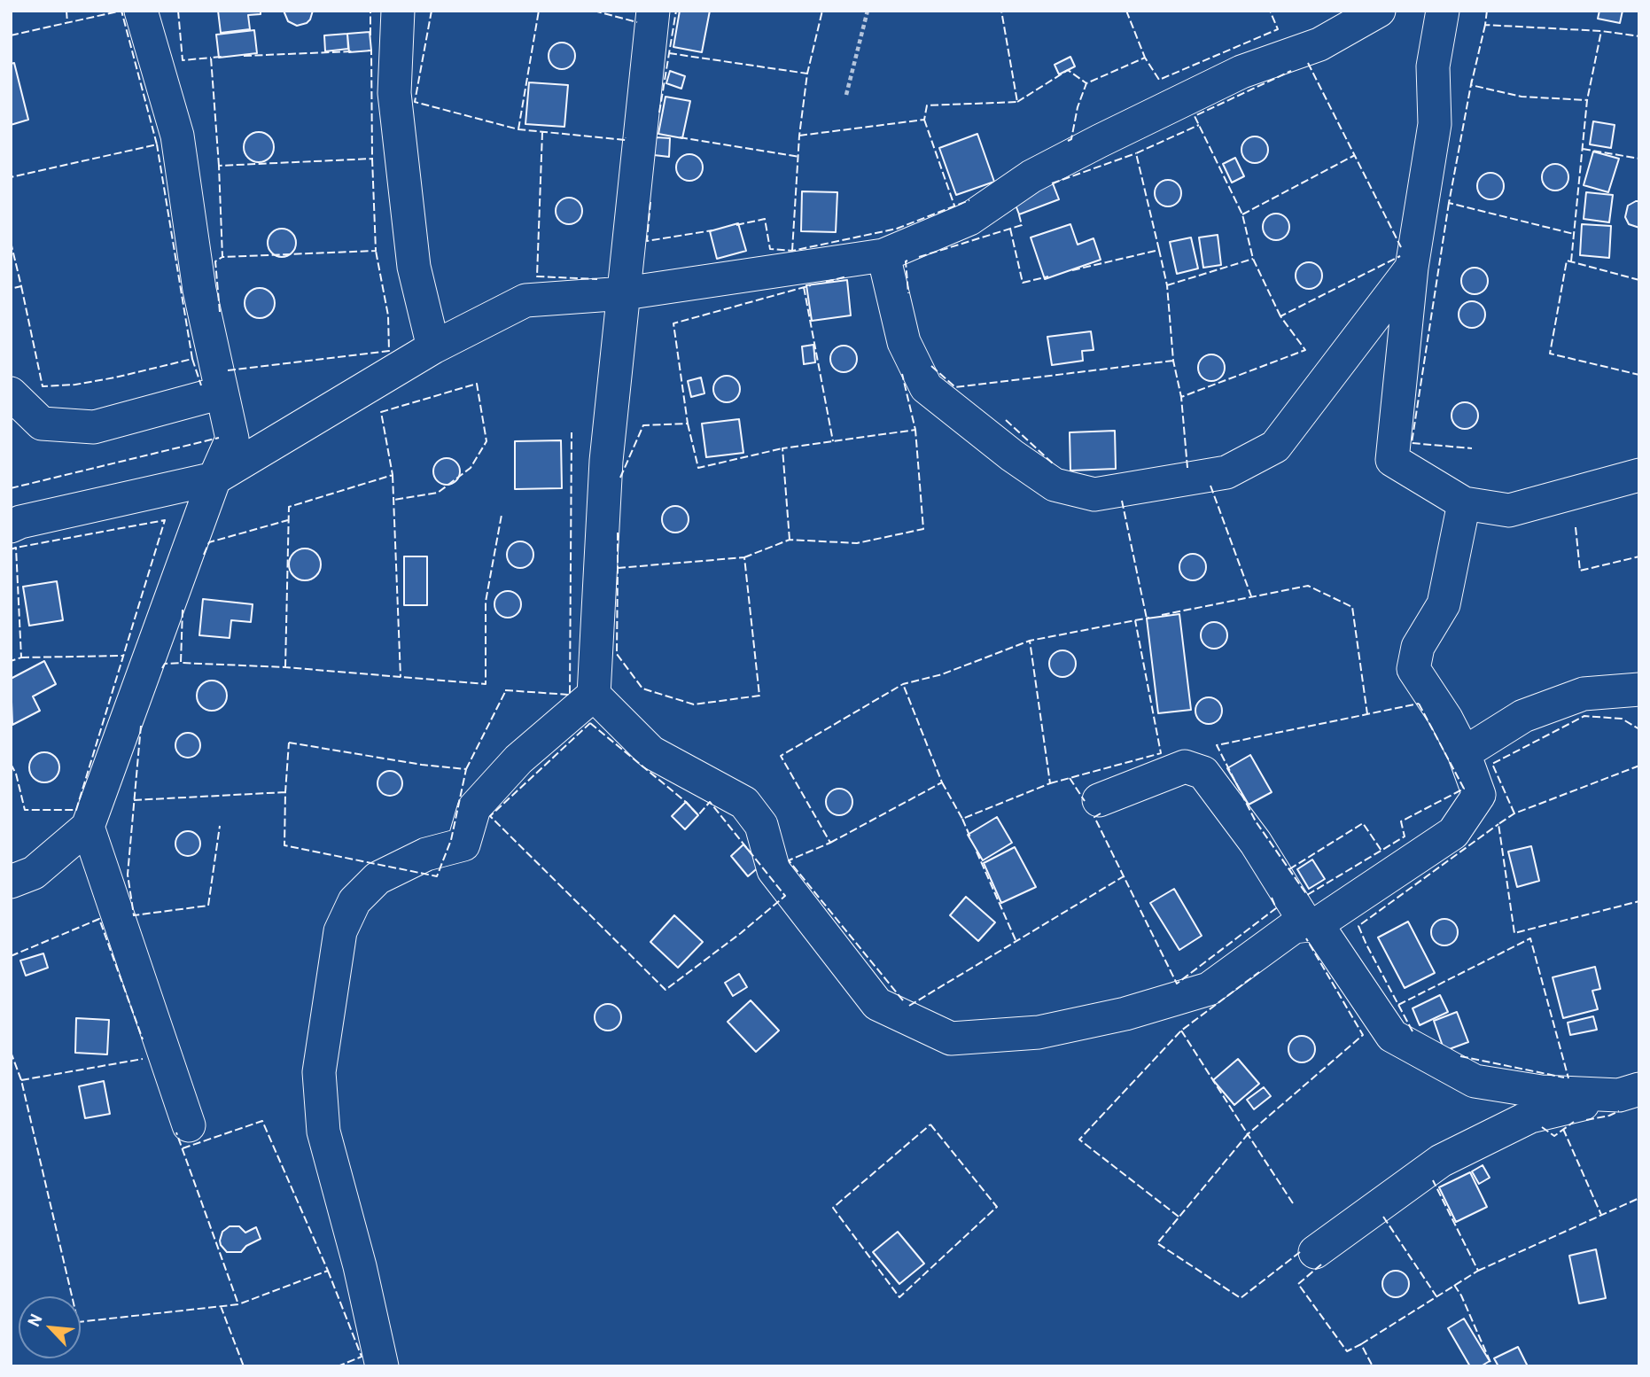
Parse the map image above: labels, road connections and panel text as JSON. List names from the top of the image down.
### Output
{
  "north": "top left"
}
